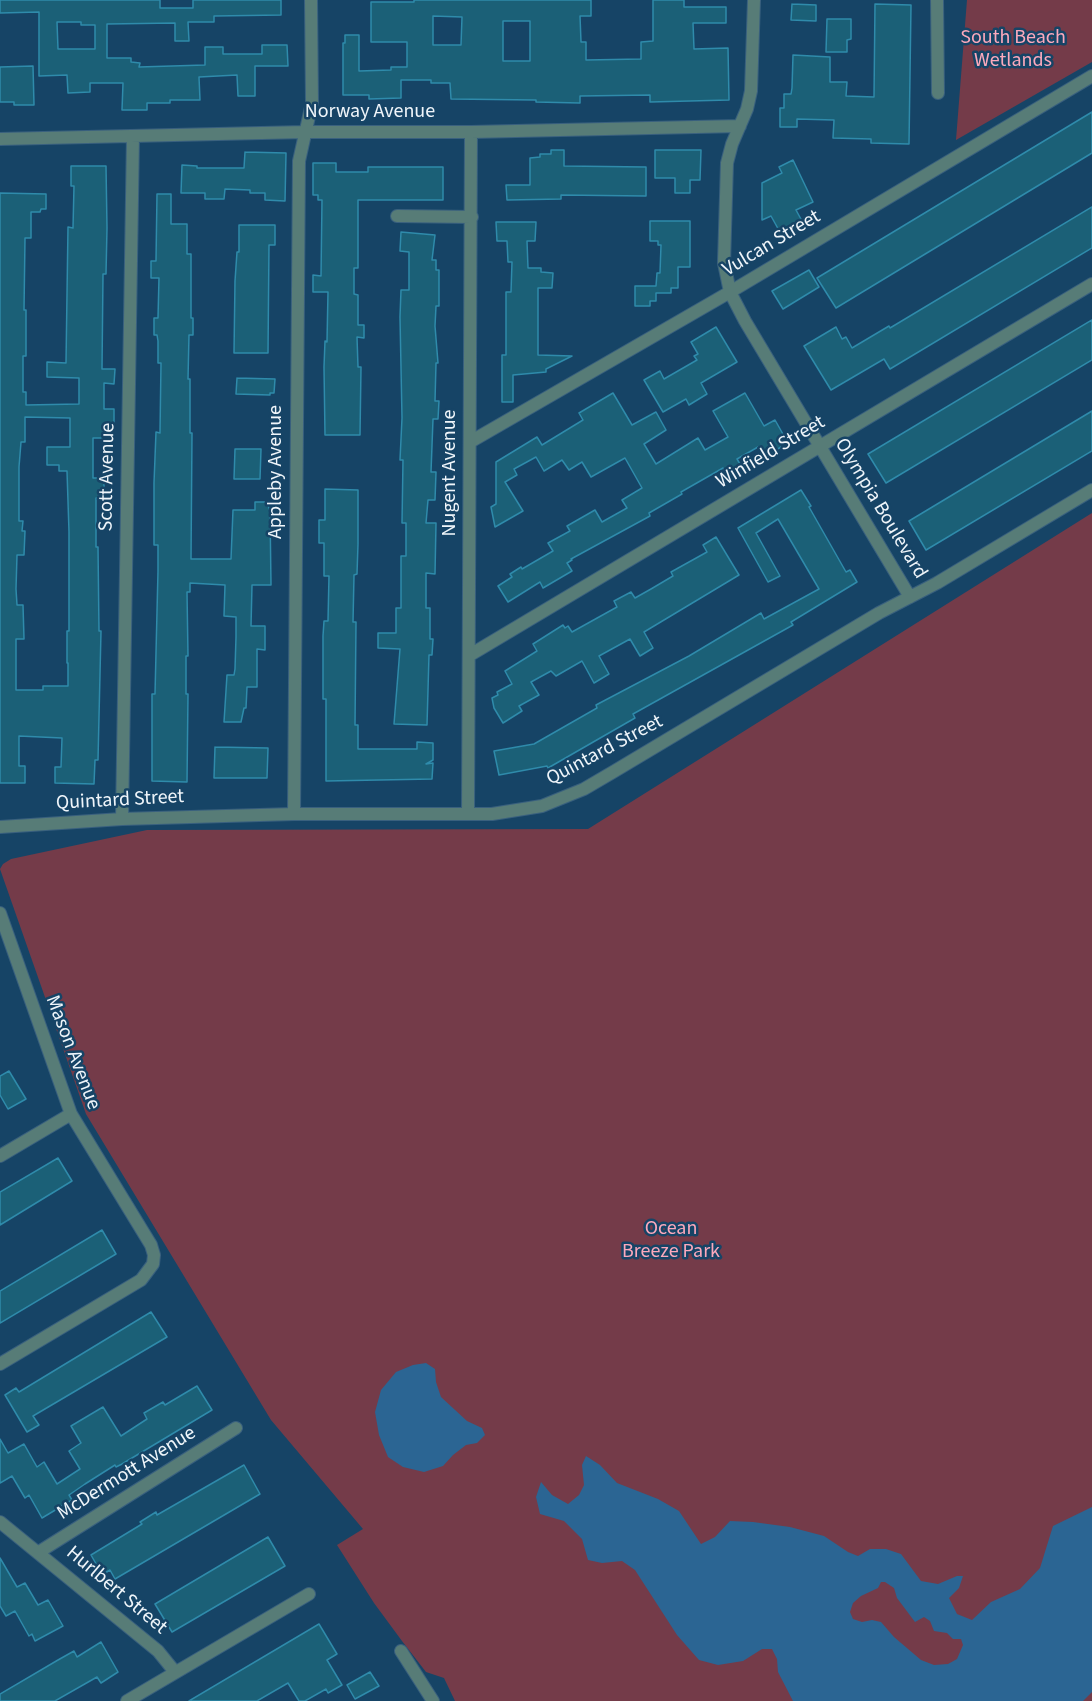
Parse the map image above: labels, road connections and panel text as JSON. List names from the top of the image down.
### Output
{
  "streets": {
    "street": [
      "Norway Avenue",
      "Vulcan Street",
      "Winfield Street",
      "Appleby Avenue",
      "Nugent Avenue",
      "Scott Avenue",
      "Olympia Boulevard",
      "Quintard Street",
      "Mason Avenue",
      "McDermott Avenue",
      "Hurlbert Street"
    ]
  },
  "crossings": [
    ["Norway Avenue", "Appleby Avenue"],
    ["Norway Avenue", "Nugent Avenue"],
    ["Norway Avenue", "Scott Avenue"],
    ["Norway Avenue", "Olympia Boulevard"],
    ["Vulcan Street", "Nugent Avenue"],
    ["Vulcan Street", "Olympia Boulevard"],
    ["Winfield Street", "Nugent Avenue"],
    ["Winfield Street", "Olympia Boulevard"],
    ["Appleby Avenue", "Quintard Street"],
    ["Nugent Avenue", "Quintard Street"],
    ["Scott Avenue", "Quintard Street"],
    ["Olympia Boulevard", "Quintard Street"],
    ["McDermott Avenue", "Hurlbert Street"]
  ],
  "parks": ["South Beach Wetlands", "Ocean Breeze Park"]
}
